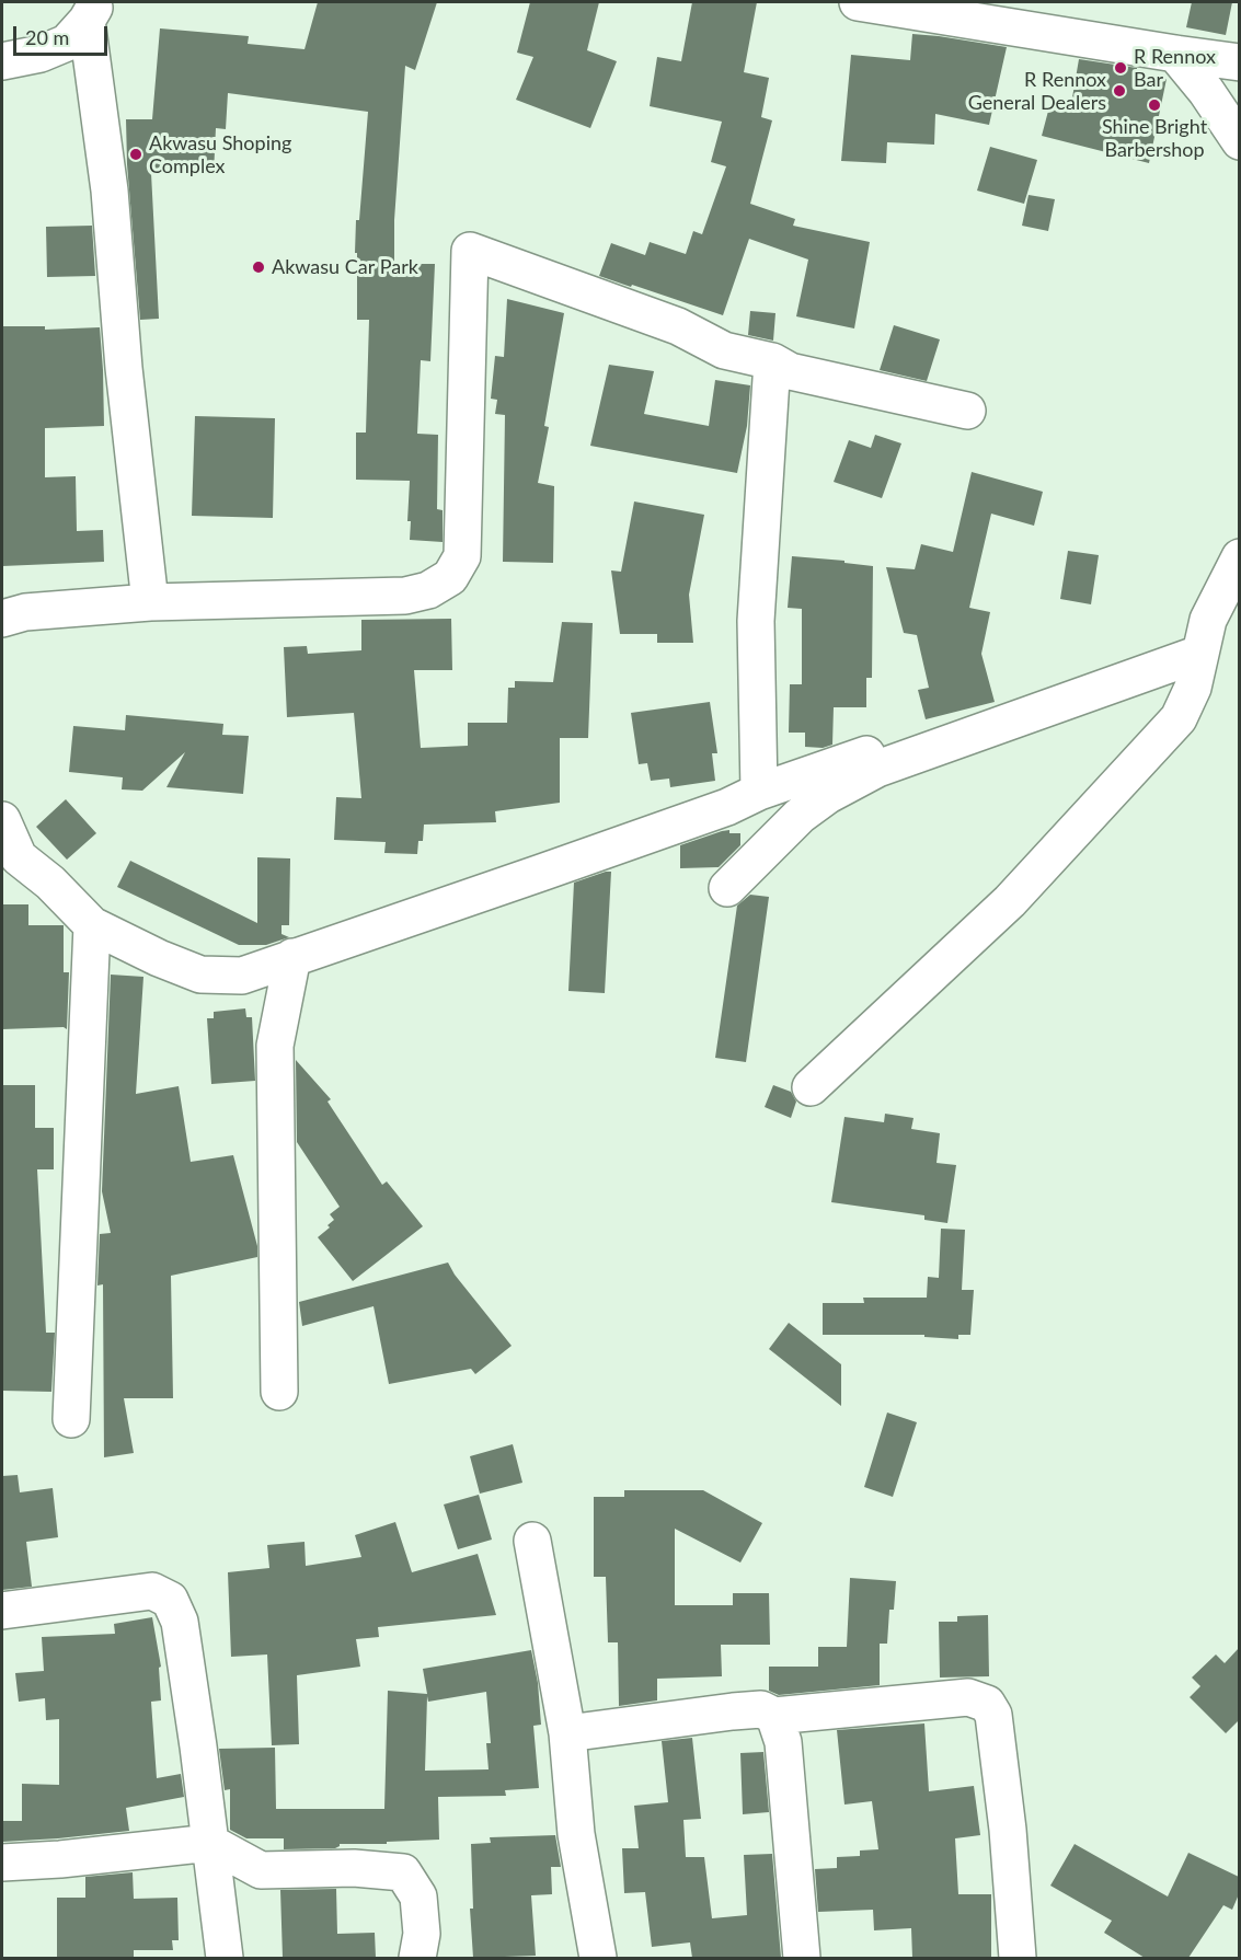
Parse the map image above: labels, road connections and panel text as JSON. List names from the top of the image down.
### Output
{
  "places": [
    "R Rennox Bar",
    "R Rennox General Dealers",
    "Shine Bright Barbershop",
    "Akwasu Shoping Complex",
    "Akwasu Car Park"
  ],
  "scale_bar": "20 m"
}
